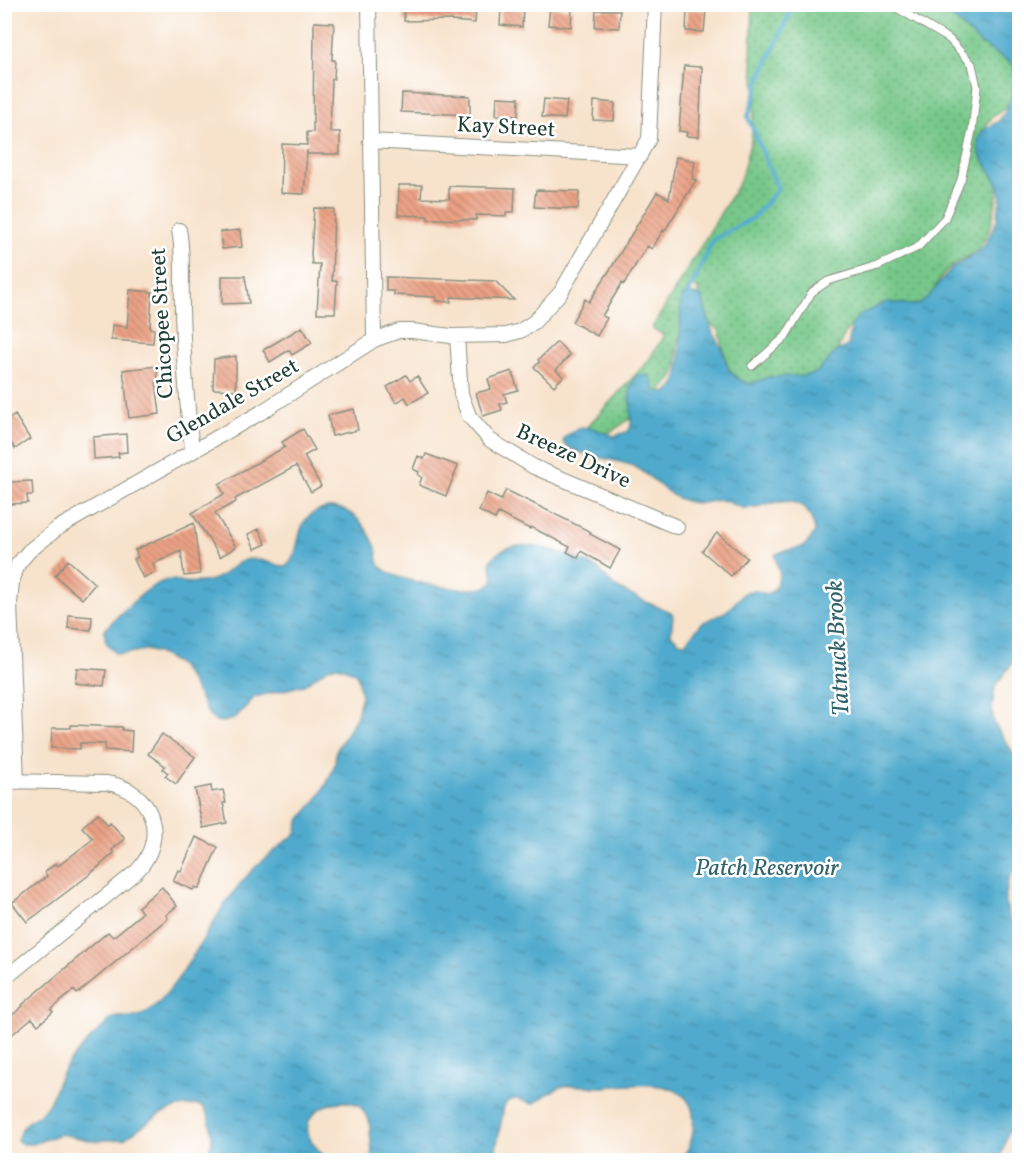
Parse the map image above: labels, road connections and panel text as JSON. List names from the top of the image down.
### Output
{
  "streets": {
    "street": [
      "Kay Street",
      "Chicopee Street",
      "Glendale Street",
      "Breeze Drive"
    ]
  },
  "crossings": [
    ["Kay Street", "Glendale Street"],
    ["Chicopee Street", "Glendale Street"],
    ["Glendale Street", "Breeze Drive"]
  ],
  "water": ["Tatnuck Brook", "Patch Reservoir"]
}
